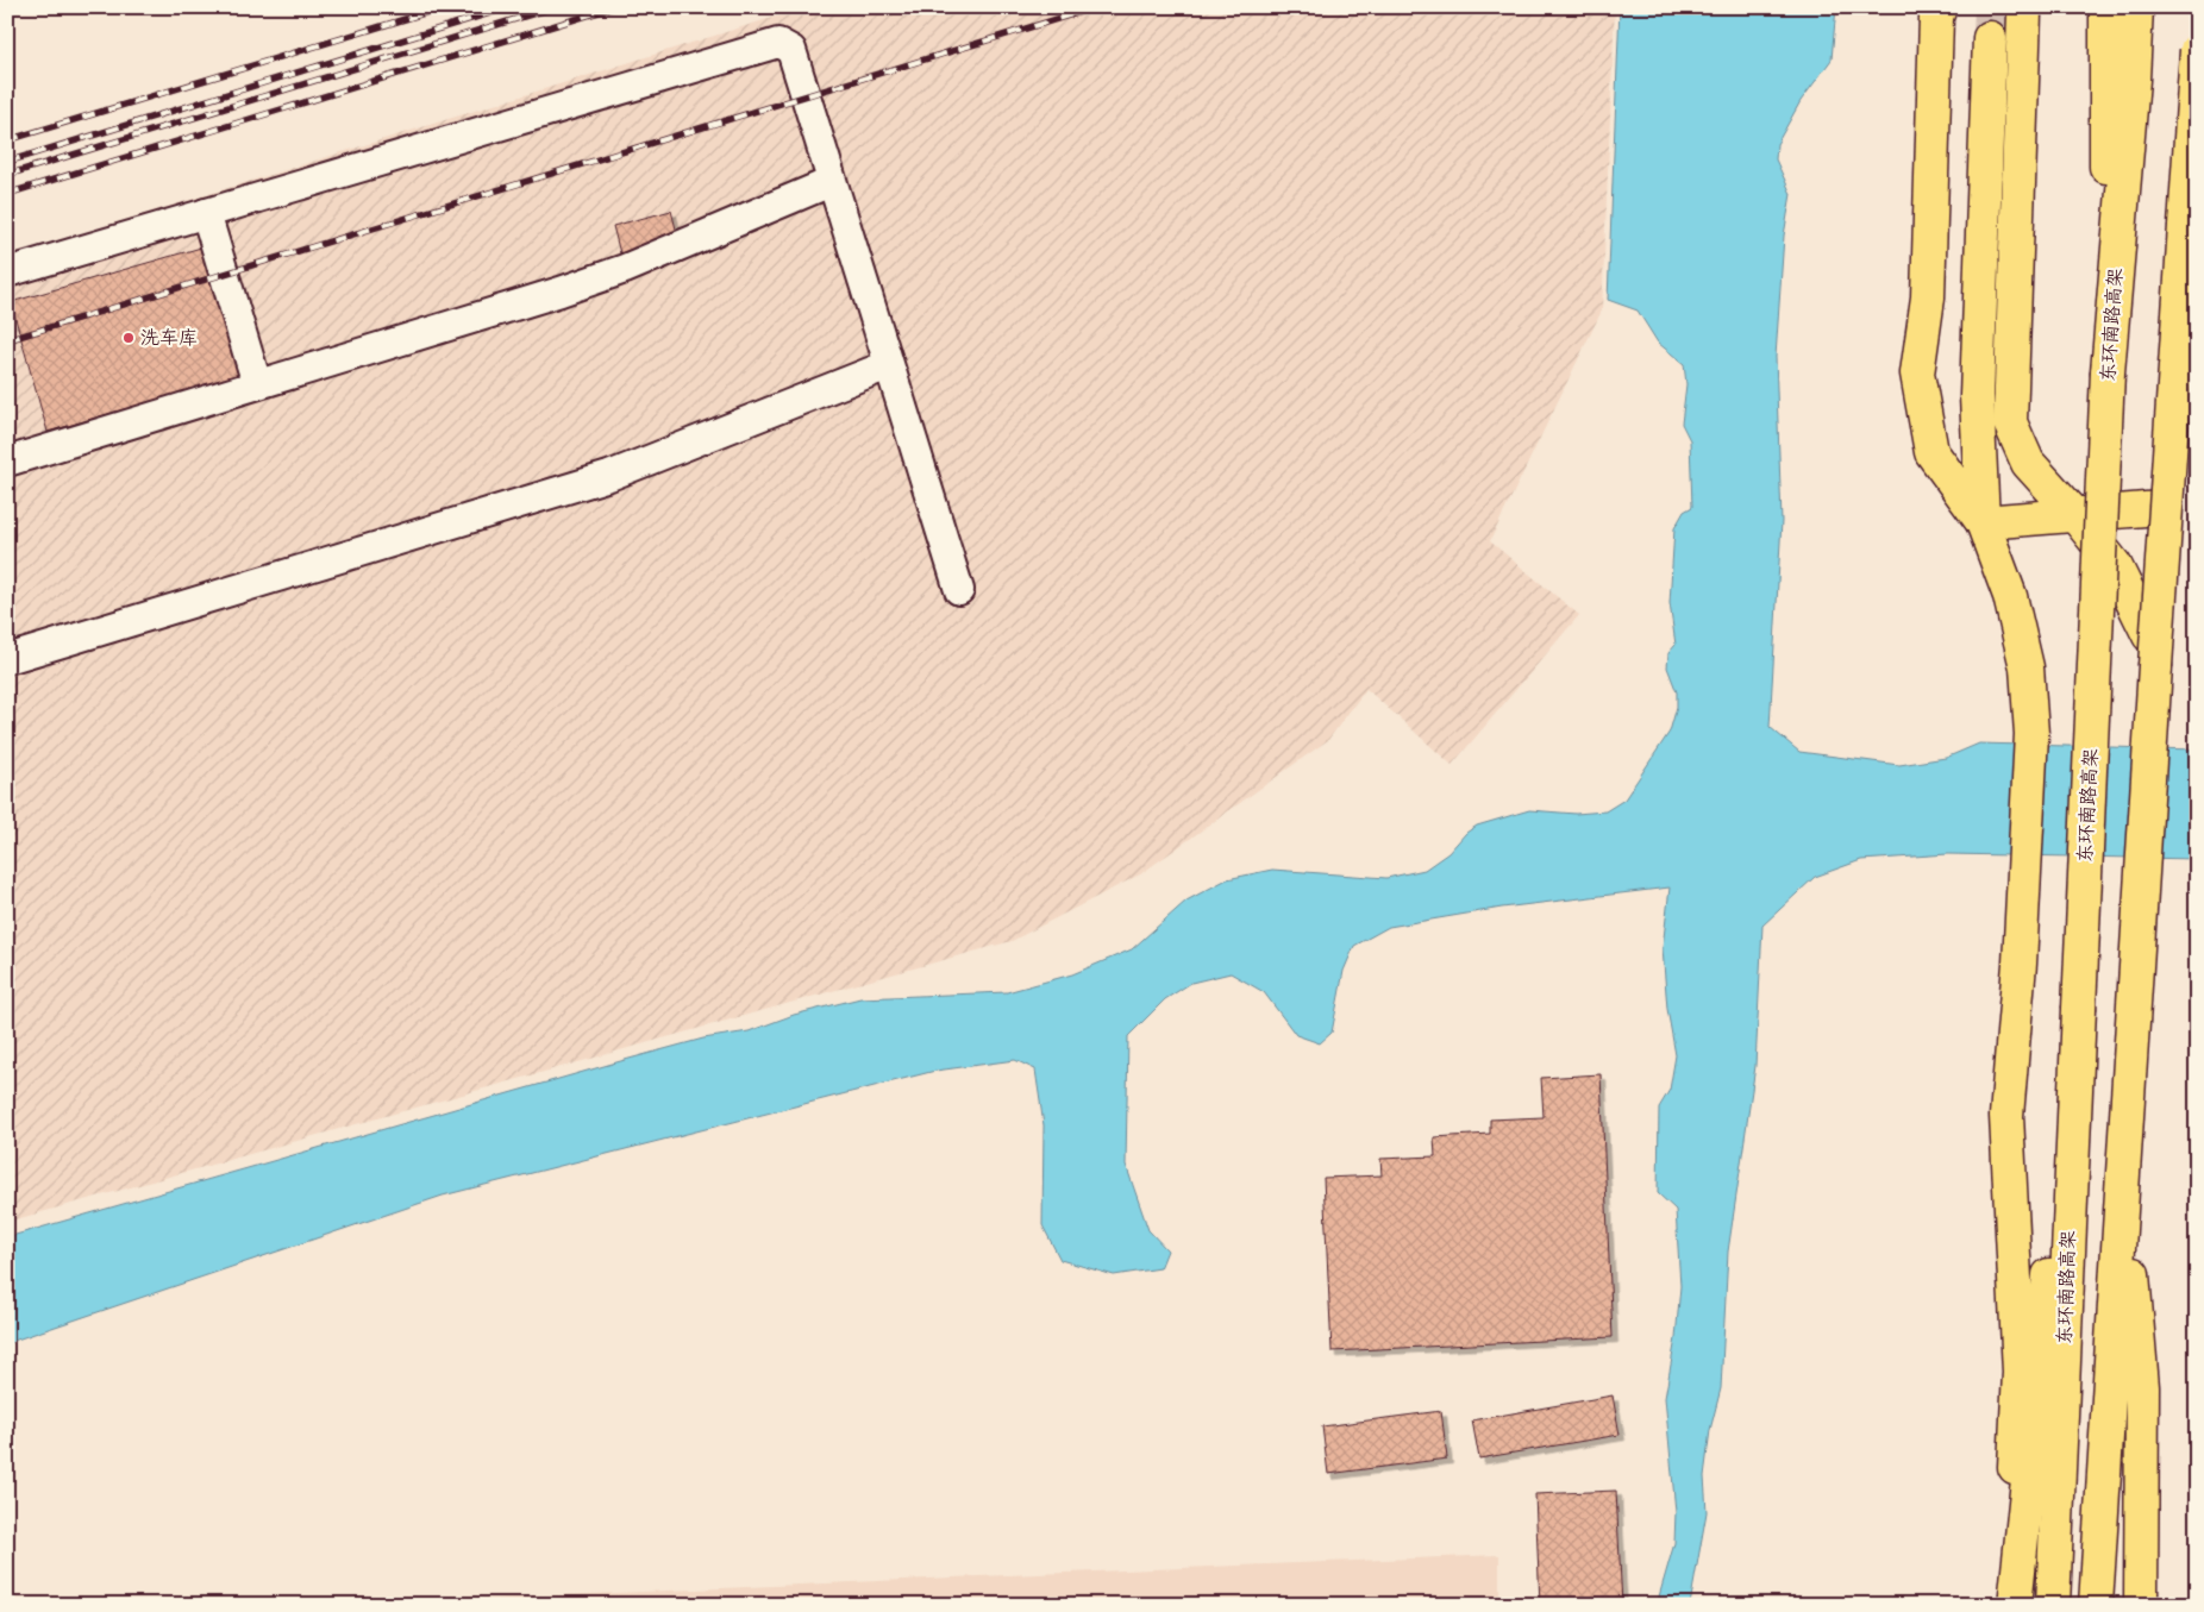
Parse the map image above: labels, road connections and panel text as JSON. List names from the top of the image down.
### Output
{
  "streets": {
    "main road": ["东环南路高架"]
  },
  "places": ["洗车库"]
}
